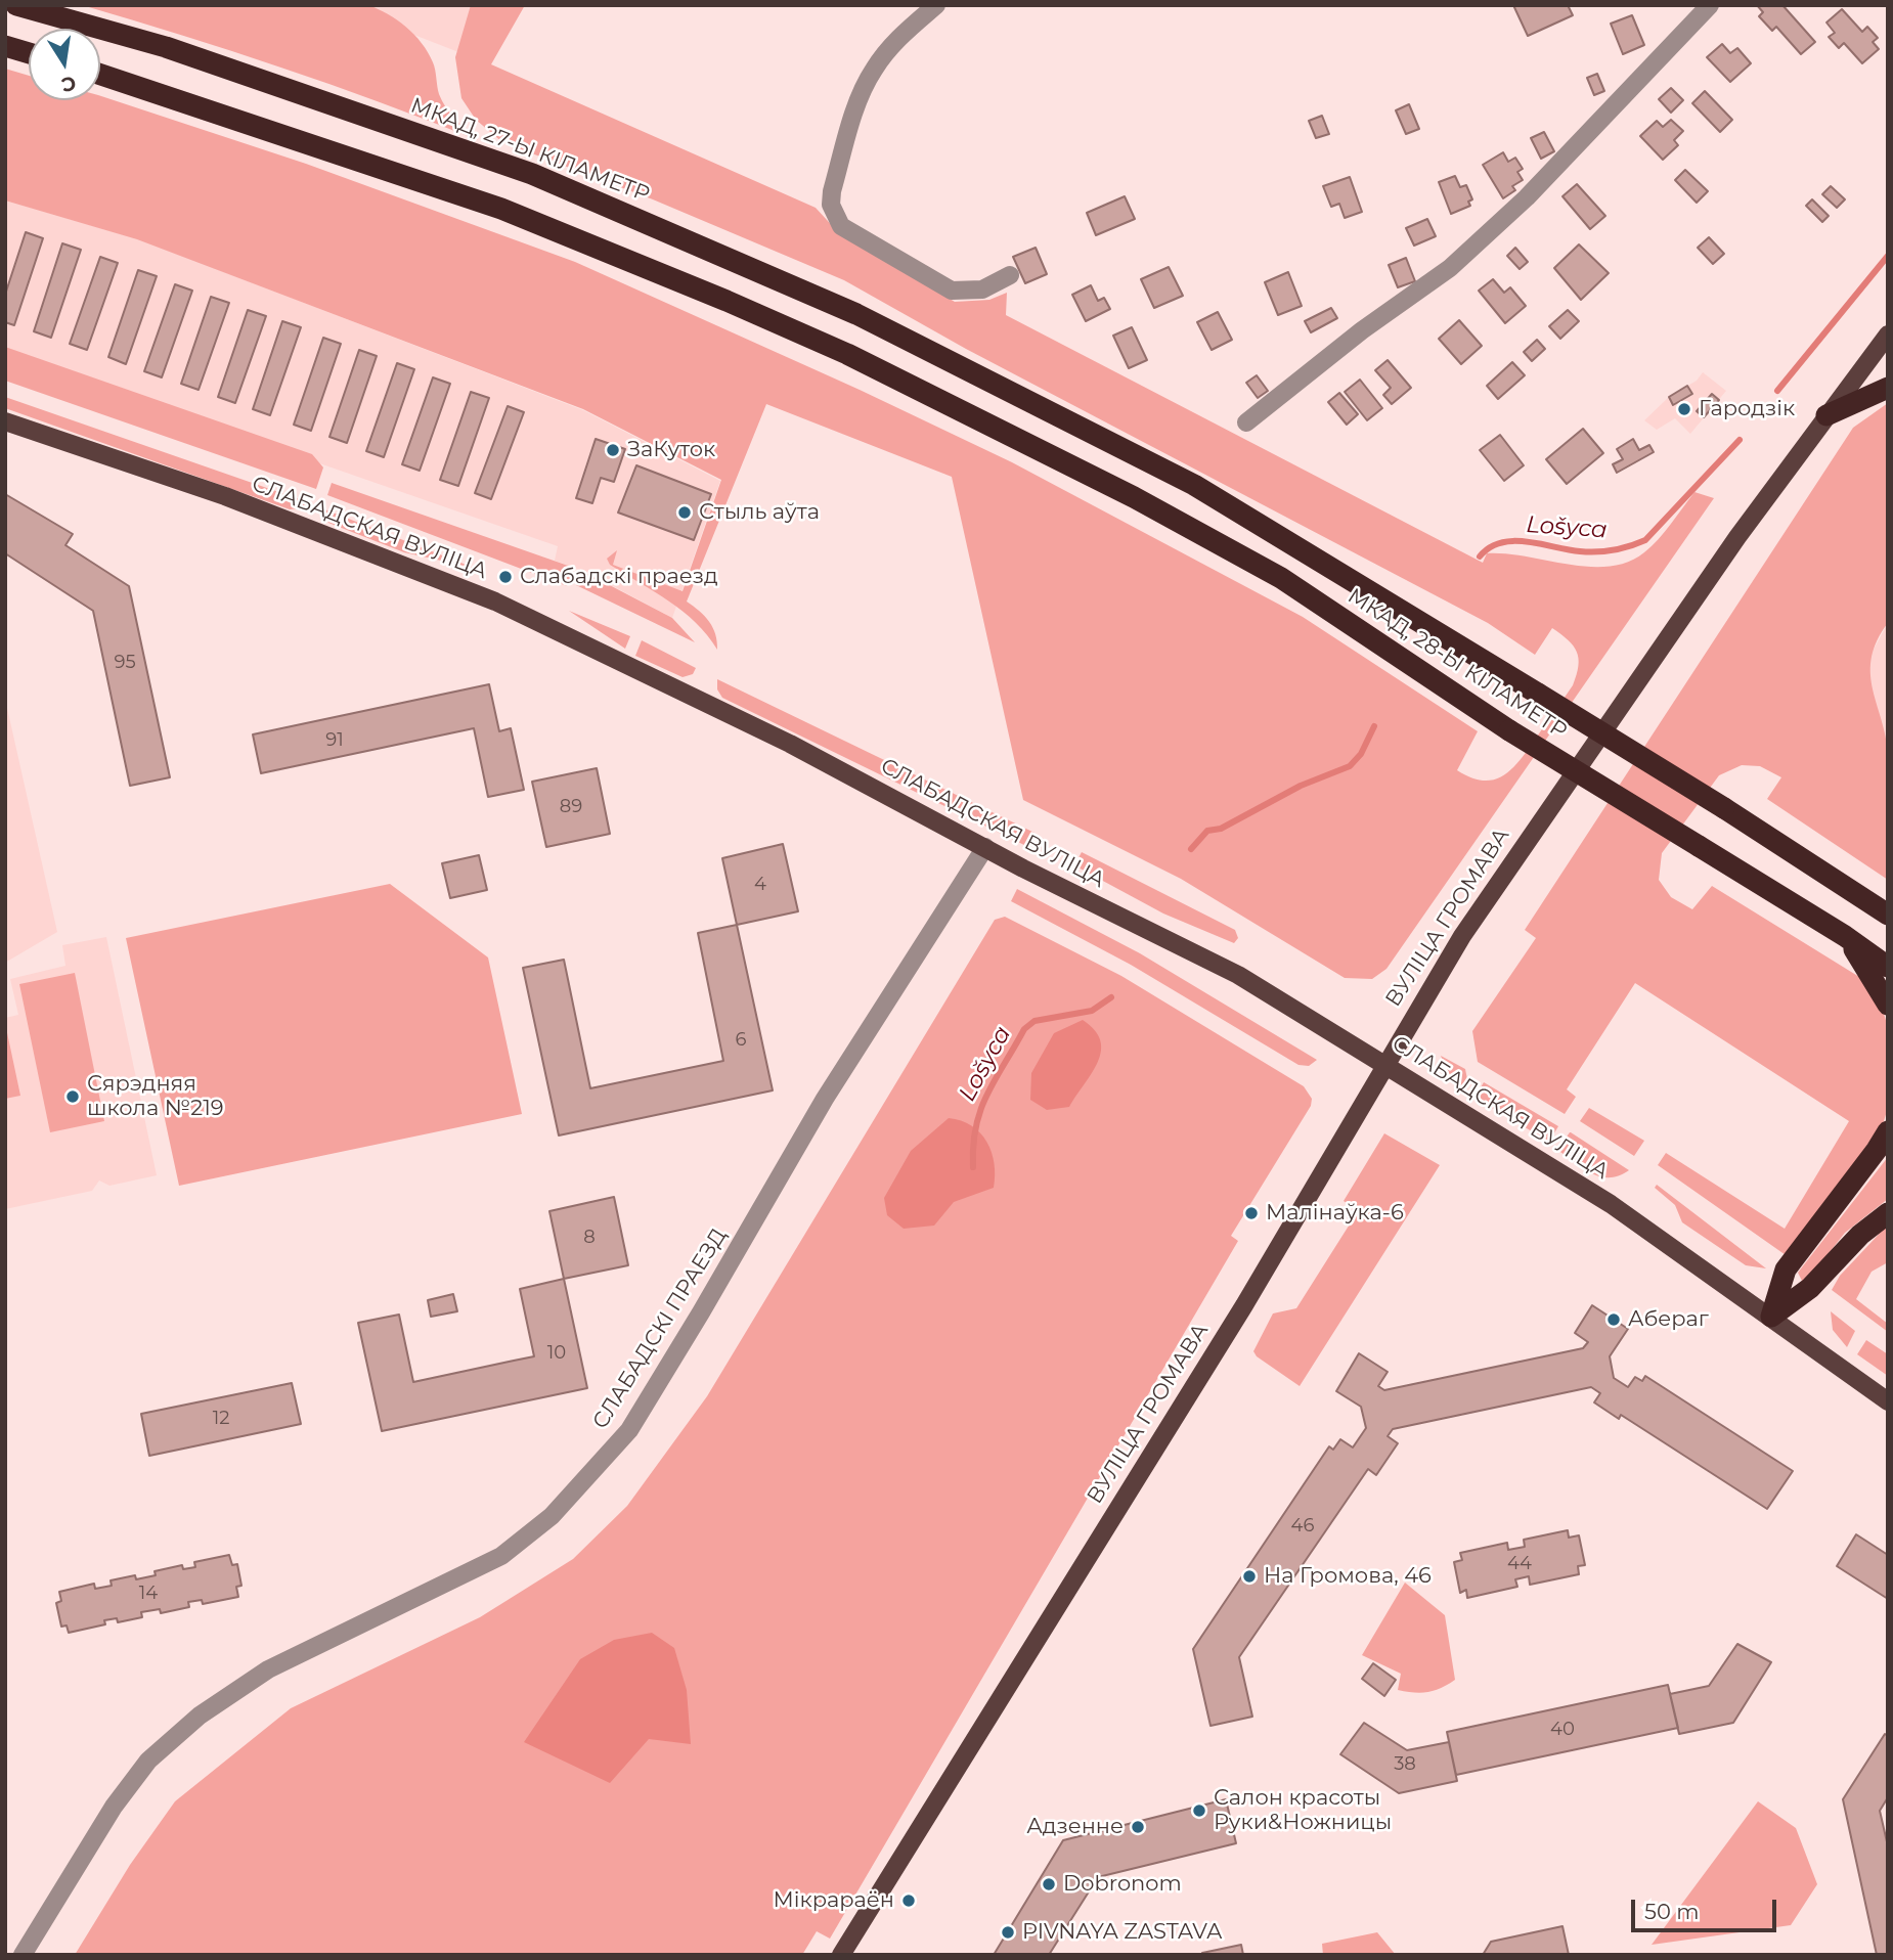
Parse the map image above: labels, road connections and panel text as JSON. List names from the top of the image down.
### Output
{
  "streets": {
    "highway": ["МКАД, 27-Ы КІЛАМЕТР", "МКАД, 28-Ы КІЛАМЕТР"],
    "main road": ["СЛАБАДСКАЯ ВУЛІЦА", "ВУЛІЦА ГРОМАВА"],
    "street": ["СЛАБАДСКІ ПРАЕЗД"]
  },
  "crossings": [
    ["МКАД, 27-Ы КІЛАМЕТР", "МКАД, 28-Ы КІЛАМЕТР"],
    ["СЛАБАДСКАЯ ВУЛІЦА", "ВУЛІЦА ГРОМАВА"],
    ["СЛАБАДСКАЯ ВУЛІЦА", "СЛАБАДСКІ ПРАЕЗД"]
  ],
  "water": ["Lošyca"],
  "places": [
    "Гародзік",
    "ЗаКуток",
    "Стыль аўта",
    "Слабадскі праезд",
    "Сярэдняя школа №219",
    "Малінаўка-6",
    "Абераг",
    "На Громова, 46",
    "Салон красоты Руки&Ножницы",
    "Адзенне",
    "Dobronom",
    "Мікрараён",
    "PIVNAYA ZASTAVA"
  ],
  "house_numbers": [
    "95",
    "91",
    "89",
    "4",
    "6",
    "8",
    "10",
    "12",
    "46",
    "44",
    "14",
    "40",
    "38"
  ],
  "scale_bar": "50 m",
  "north": "bottom"
}
